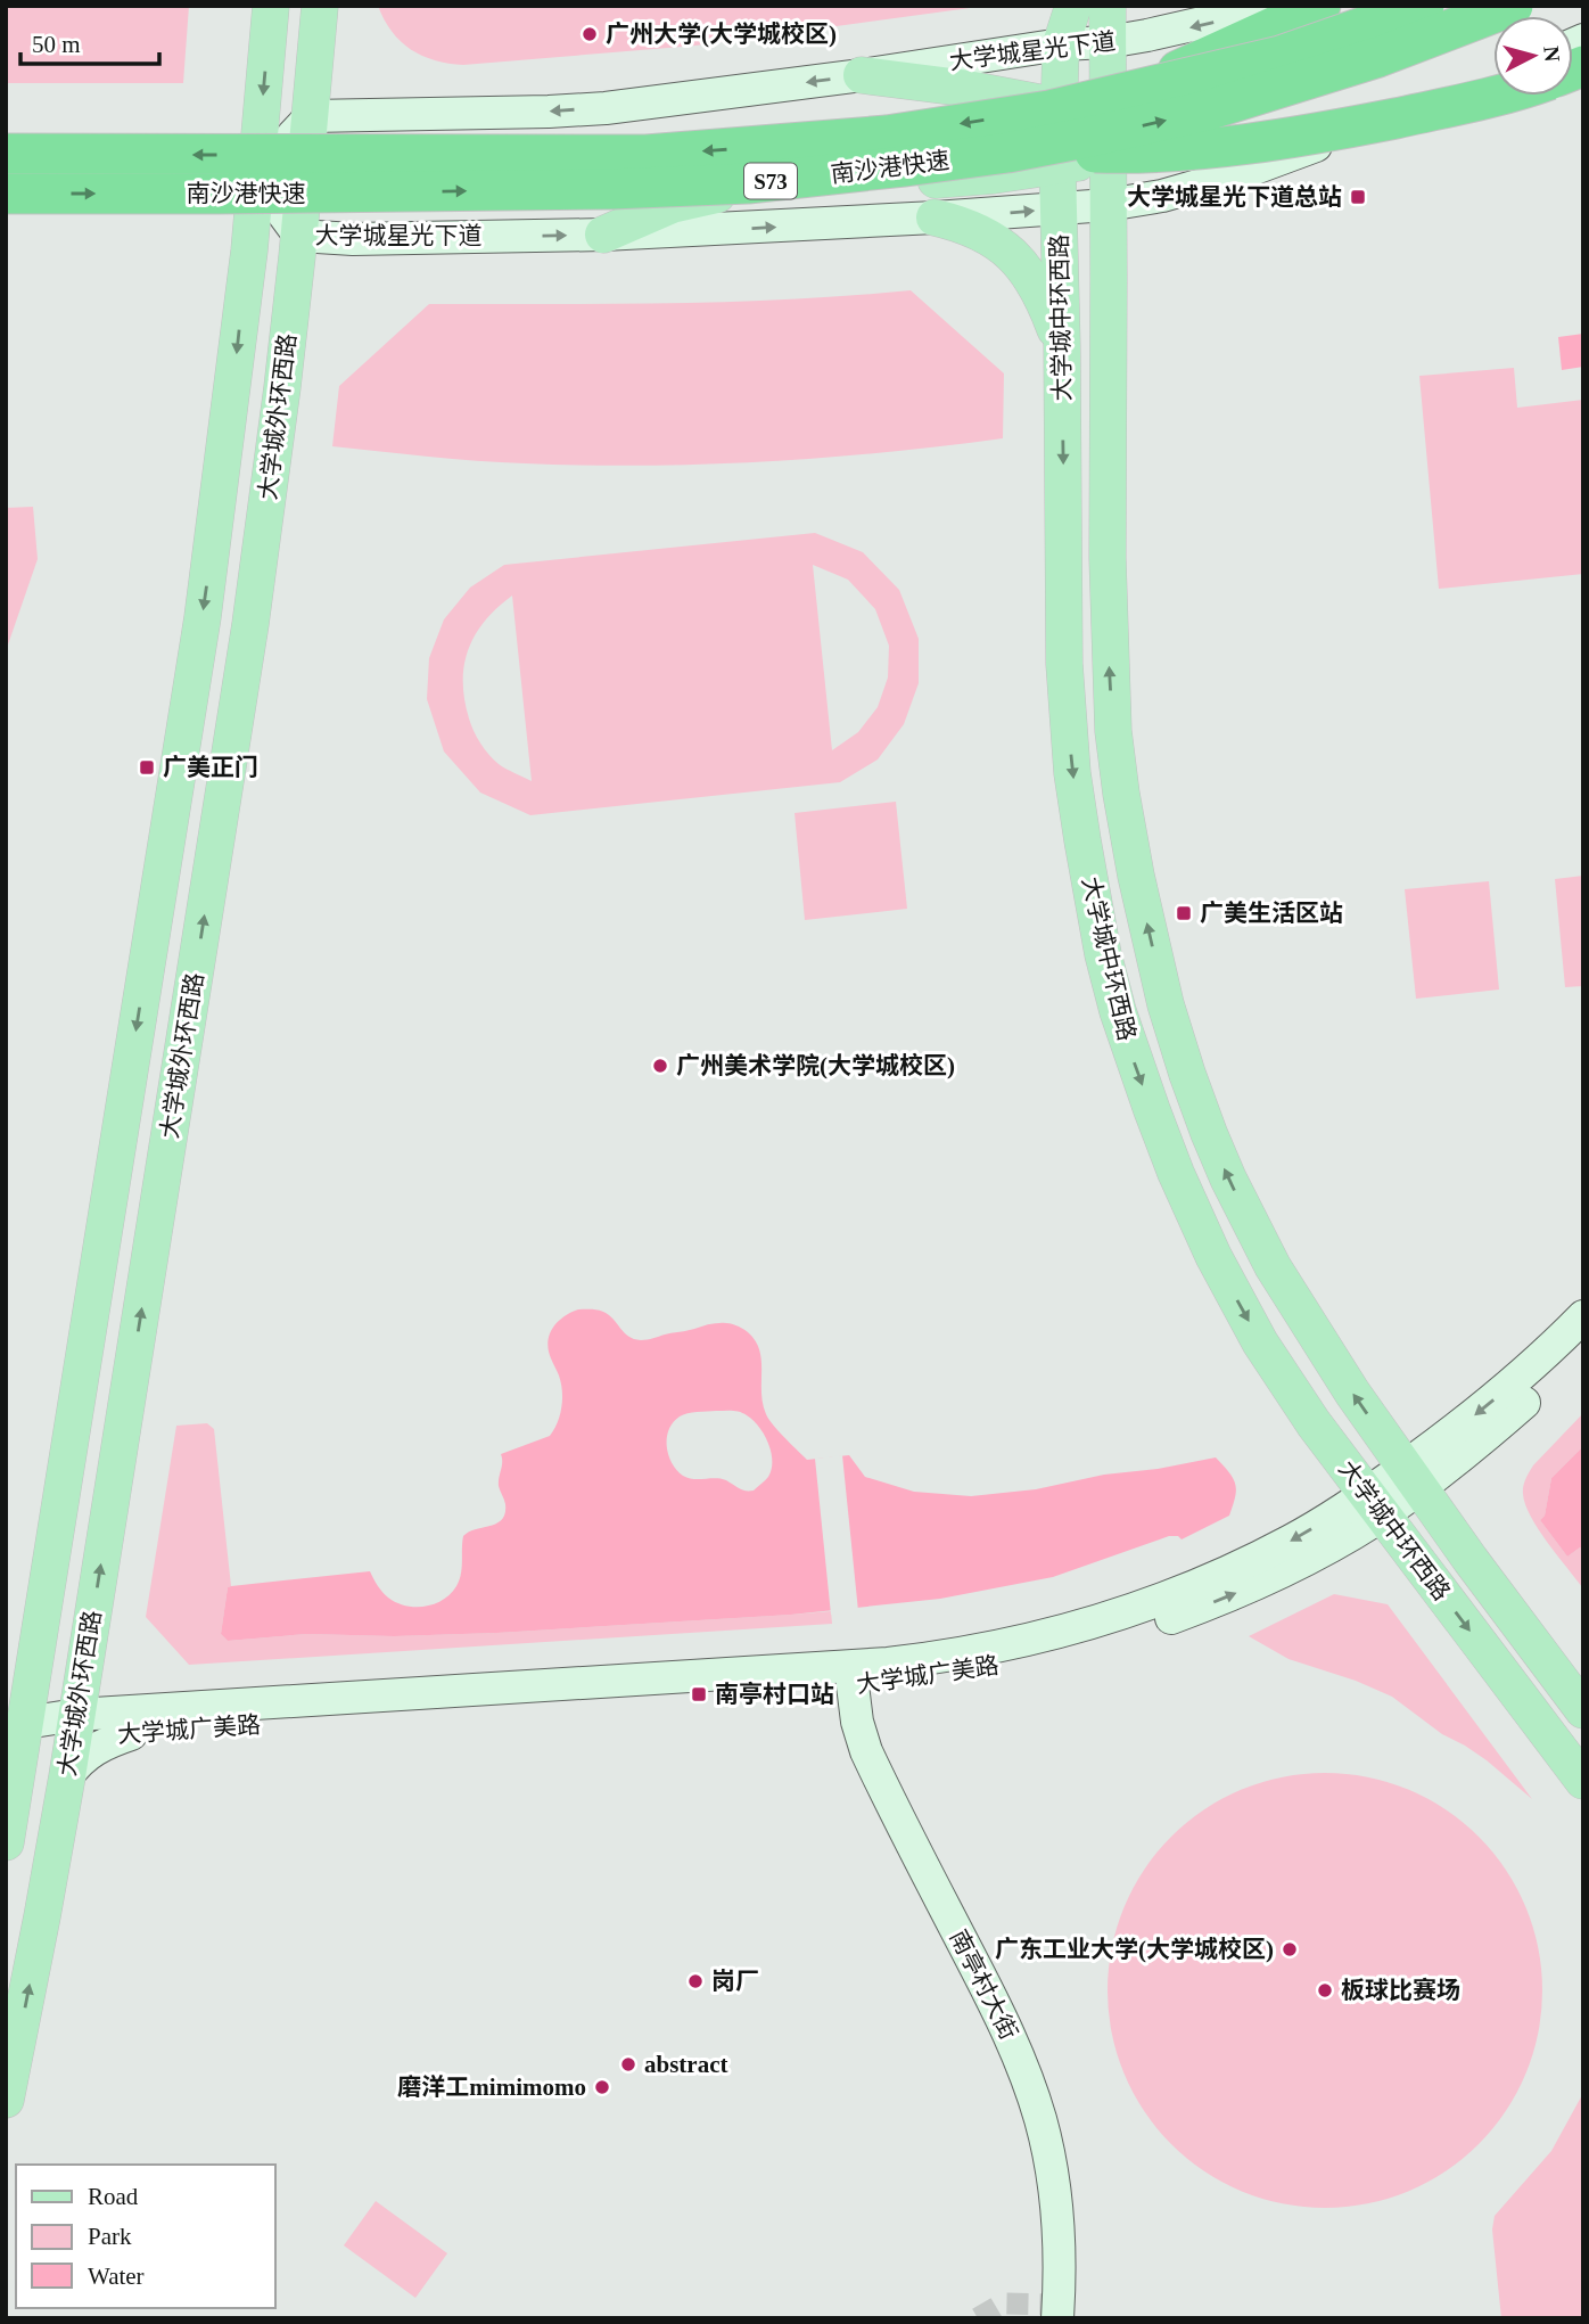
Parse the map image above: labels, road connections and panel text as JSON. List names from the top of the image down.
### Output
{
  "streets": {
    "highway": ["南沙港快速", "S73"],
    "main road": [
      "大学城星光下道",
      "大学城中环西路",
      "大学城外环西路",
      "大学城广美路",
      "南亭村大街"
    ]
  },
  "crossings": [
    ["大学城星光下道", "大学城中环西路"],
    ["大学城星光下道", "大学城外环西路"],
    ["南沙港快速", "大学城中环西路"],
    ["大学城中环西路", "大学城广美路"],
    ["大学城外环西路", "大学城广美路"],
    ["大学城广美路", "南亭村大街"]
  ],
  "places": {
    "other": [
      "广州大学(大学城校区)",
      "广州美术学院(大学城校区)",
      "广东工业大学(大学城校区)",
      "岗厂",
      "板球比赛场",
      "abstract",
      "磨洋工mimimomo"
    ],
    "transit": [
      "大学城星光下道总站",
      "广美正门",
      "广美生活区站",
      "南亭村口站"
    ]
  },
  "legend": ["Road", "Park", "Water"],
  "scale_bar": "50 m",
  "north": "right"
}
